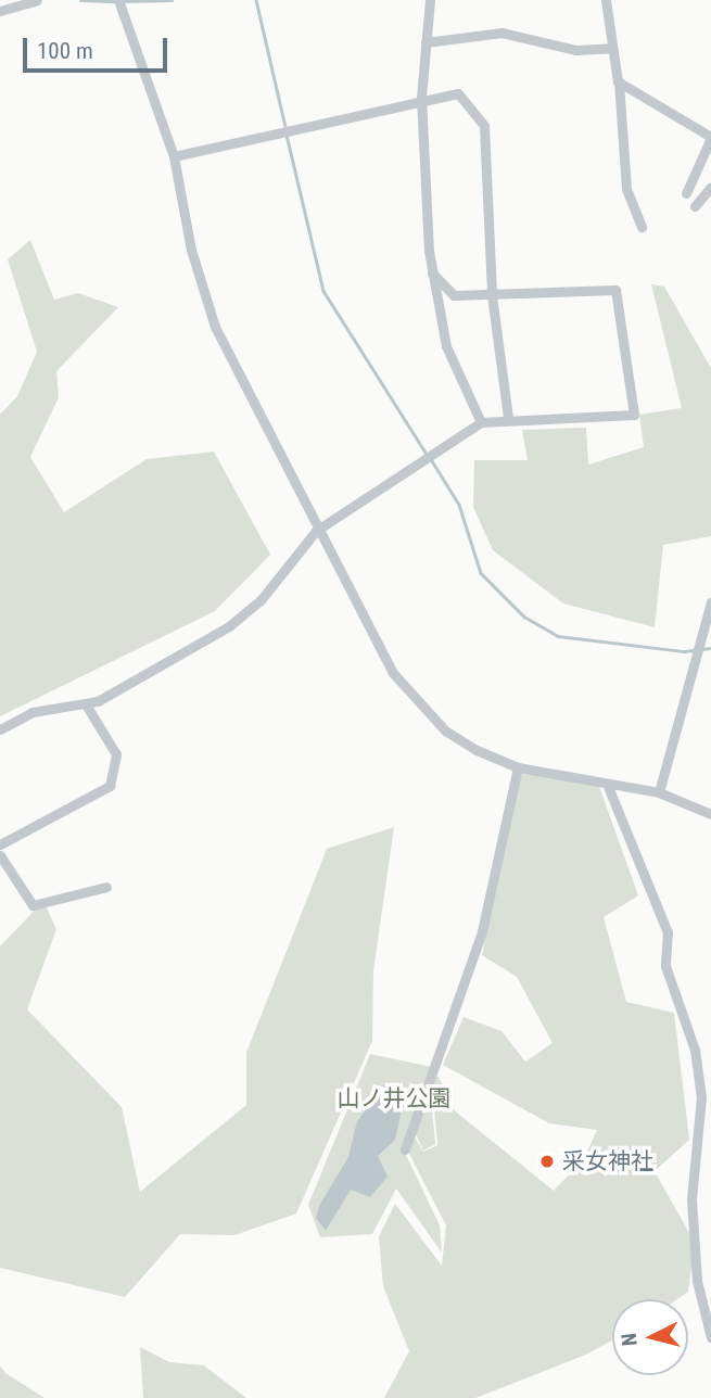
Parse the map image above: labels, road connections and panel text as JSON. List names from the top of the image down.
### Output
{
  "parks": ["山ノ井公園"],
  "places": ["采女神社"],
  "scale_bar": "100 m",
  "north": "left"
}
